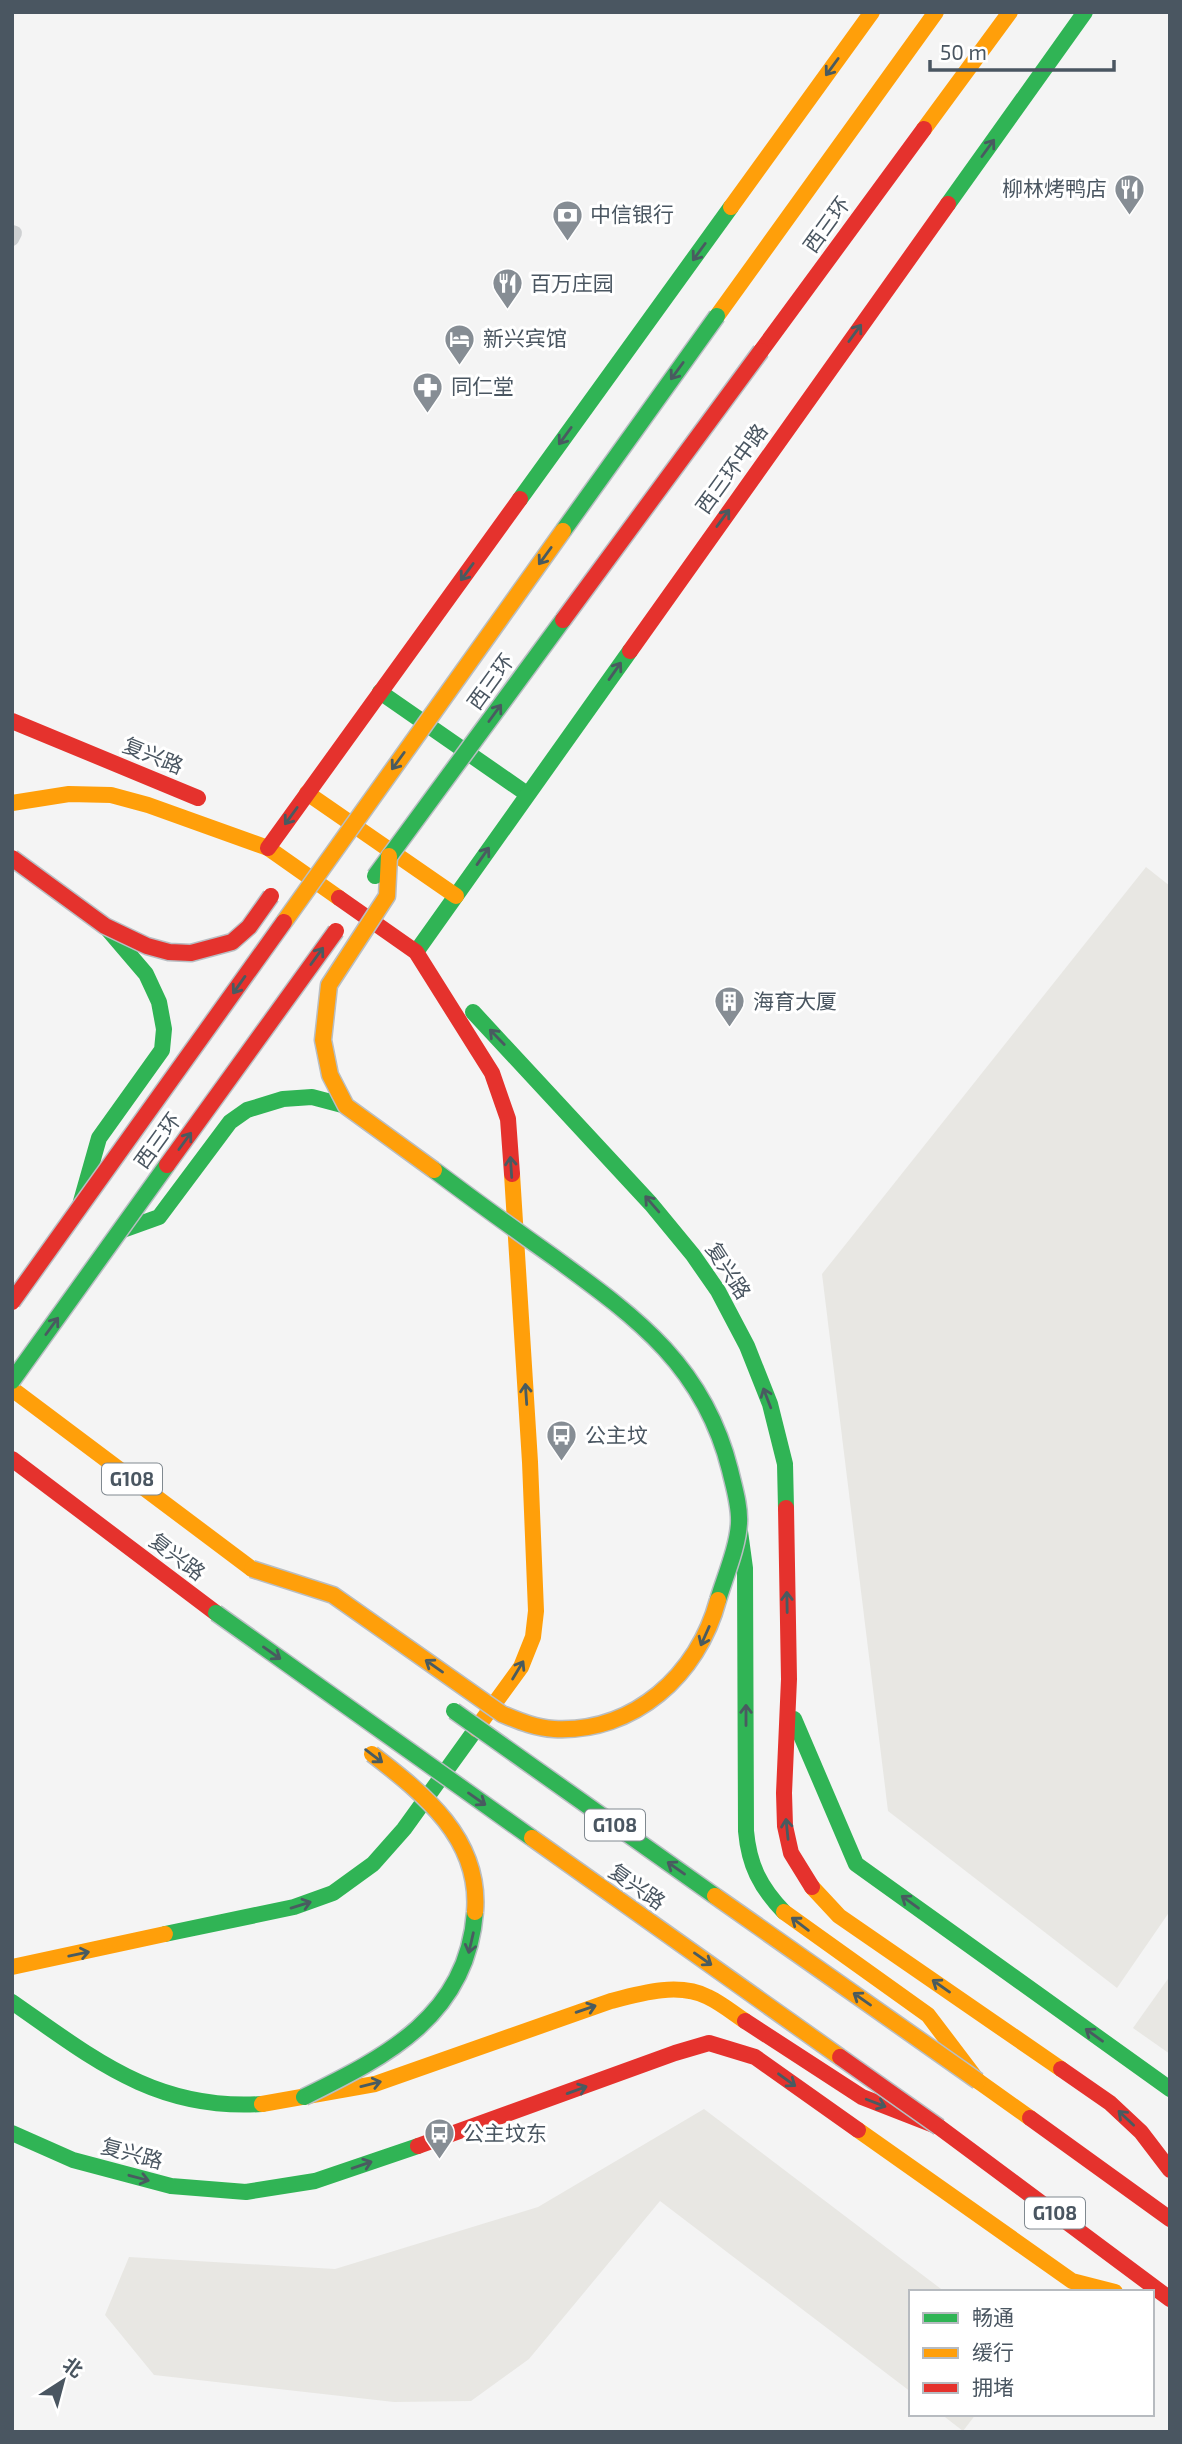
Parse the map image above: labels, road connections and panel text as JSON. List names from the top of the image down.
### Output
{
  "streets": {
    "main road": [
      "西三环",
      "西三环中路",
      "复兴路",
      "G108"
    ]
  },
  "crossings": [
    ["西三环中路", "复兴路"]
  ],
  "one_way": ["西三环中路"],
  "places": {
    "restaurant": ["柳林烤鸭店", "百万庄园"],
    "bank": ["中信银行"],
    "hotel": ["新兴宾馆"],
    "pharmacy": ["同仁堂"],
    "building": ["海育大厦"],
    "bus stop": ["公主坟", "公主坟东"]
  },
  "legend": ["畅通", "缓行", "拥堵"],
  "scale_bar": "50 m",
  "north": "top right"
}
